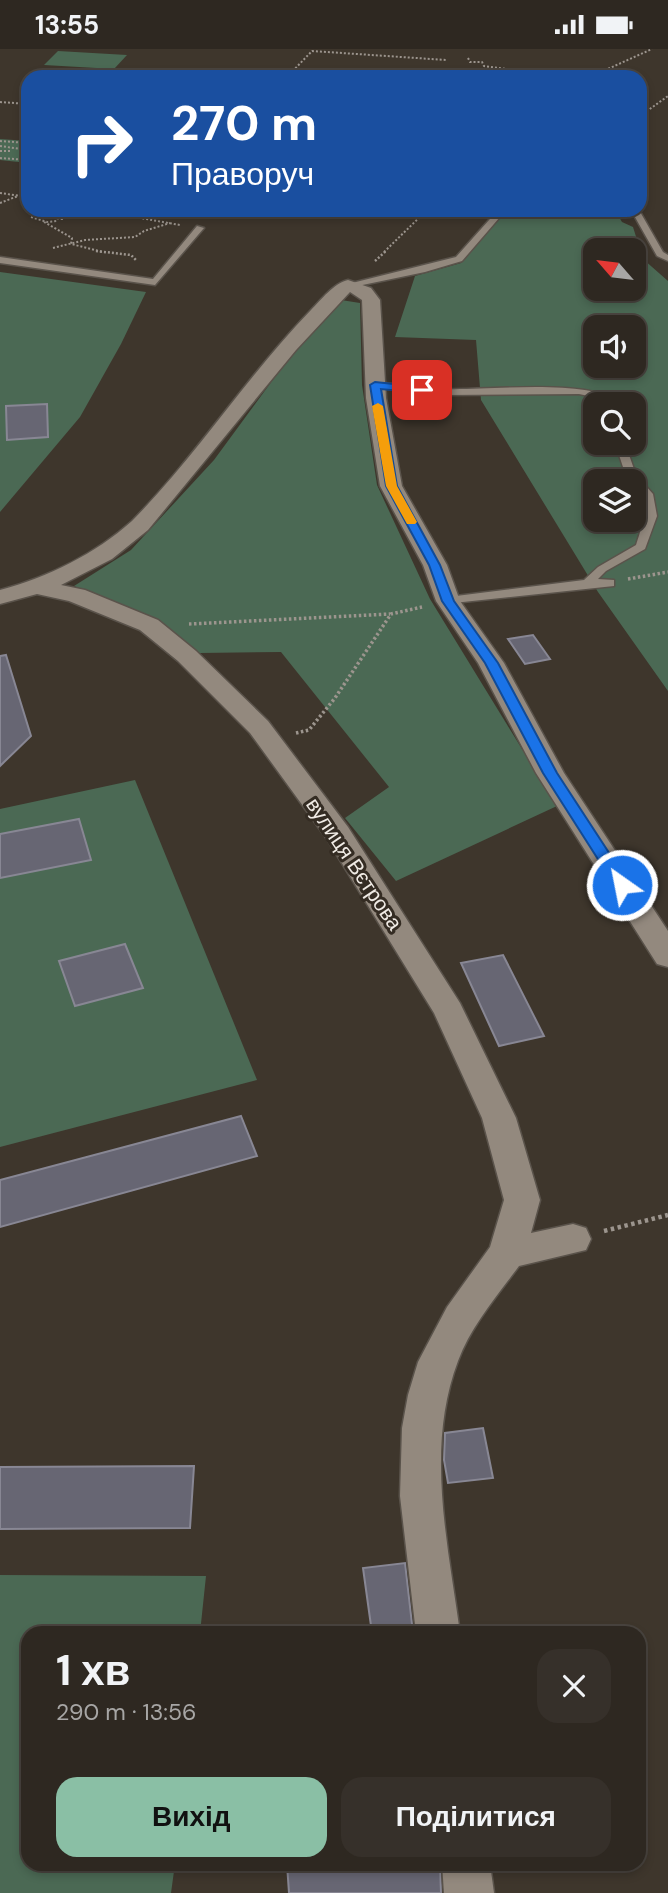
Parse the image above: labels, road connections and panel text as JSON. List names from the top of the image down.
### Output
{
  "streets": {
    "street": ["вулиця Вєтрова"]
  },
  "north": "top left",
  "page": {
    "status": "13:55",
    "turn": ["270 m", "Праворуч"],
    "heading": ["1 хв", "290 m · 13:56"],
    "buttons": ["Вихід", "Поділитися"]
  }
}
